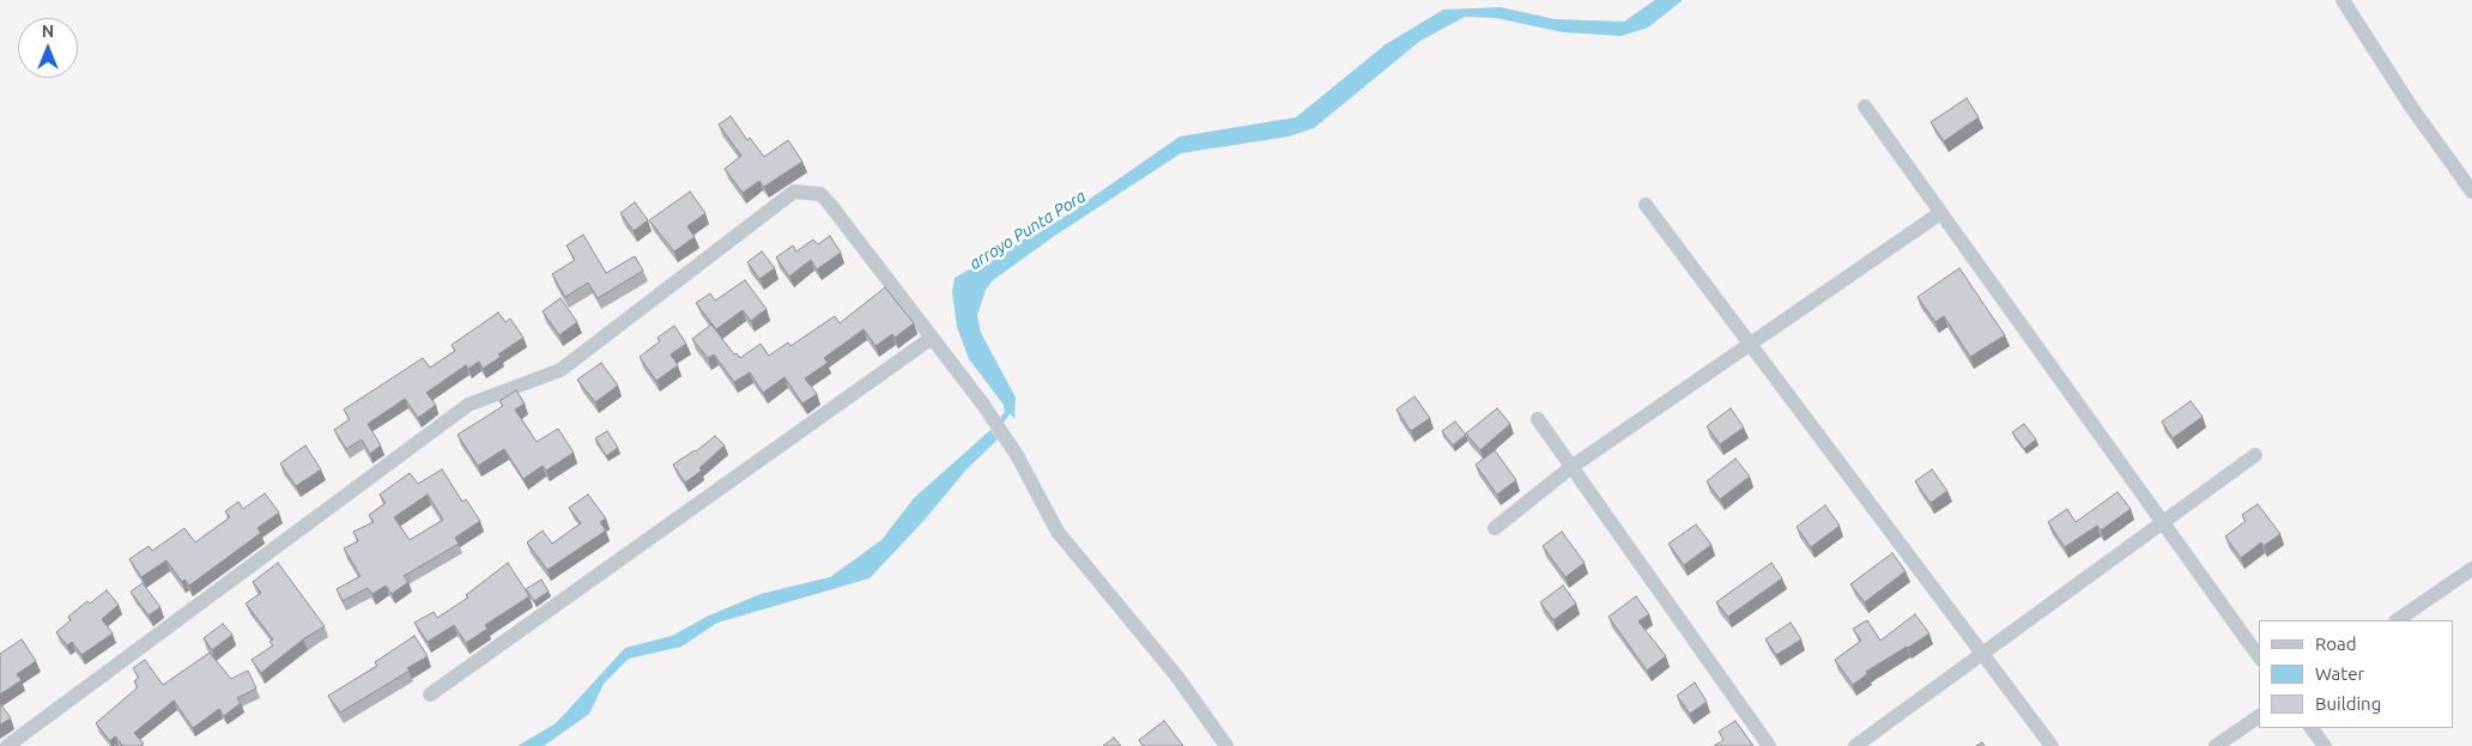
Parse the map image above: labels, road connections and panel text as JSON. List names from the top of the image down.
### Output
{
  "water": ["arroyo Punta Pora"],
  "legend": ["Road", "Water", "Building"],
  "north": "top"
}
